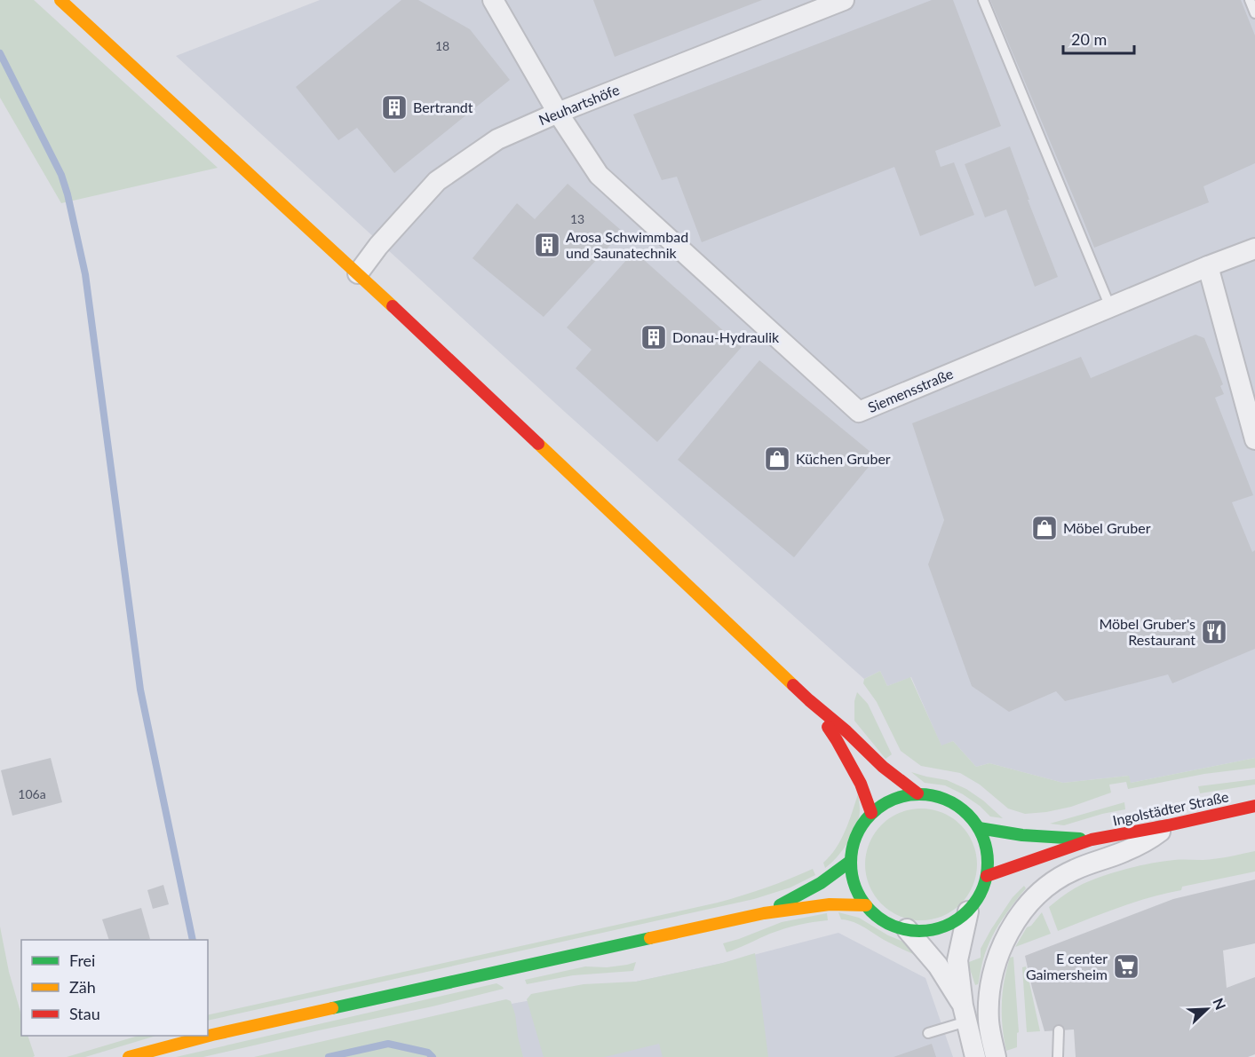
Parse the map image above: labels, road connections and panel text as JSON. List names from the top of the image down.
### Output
{
  "streets": {
    "main road": ["Ingolstädter Straße"],
    "street": ["Neuhartshöfe", "Siemensstraße"]
  },
  "crossings": [
    ["Neuhartshöfe", "Siemensstraße"]
  ],
  "places": {
    "building": ["Bertrandt", "Arosa Schwimmbad und Saunatechnik", "Donau-Hydraulik"],
    "shop": ["Küchen Gruber", "Möbel Gruber"],
    "restaurant": ["Möbel Gruber's Restaurant"],
    "supermarket": ["E center Gaimersheim"]
  },
  "house_numbers": ["18", "13", "106a"],
  "legend": ["Frei", "Zäh", "Stau"],
  "scale_bar": "20 m",
  "north": "top right"
}
